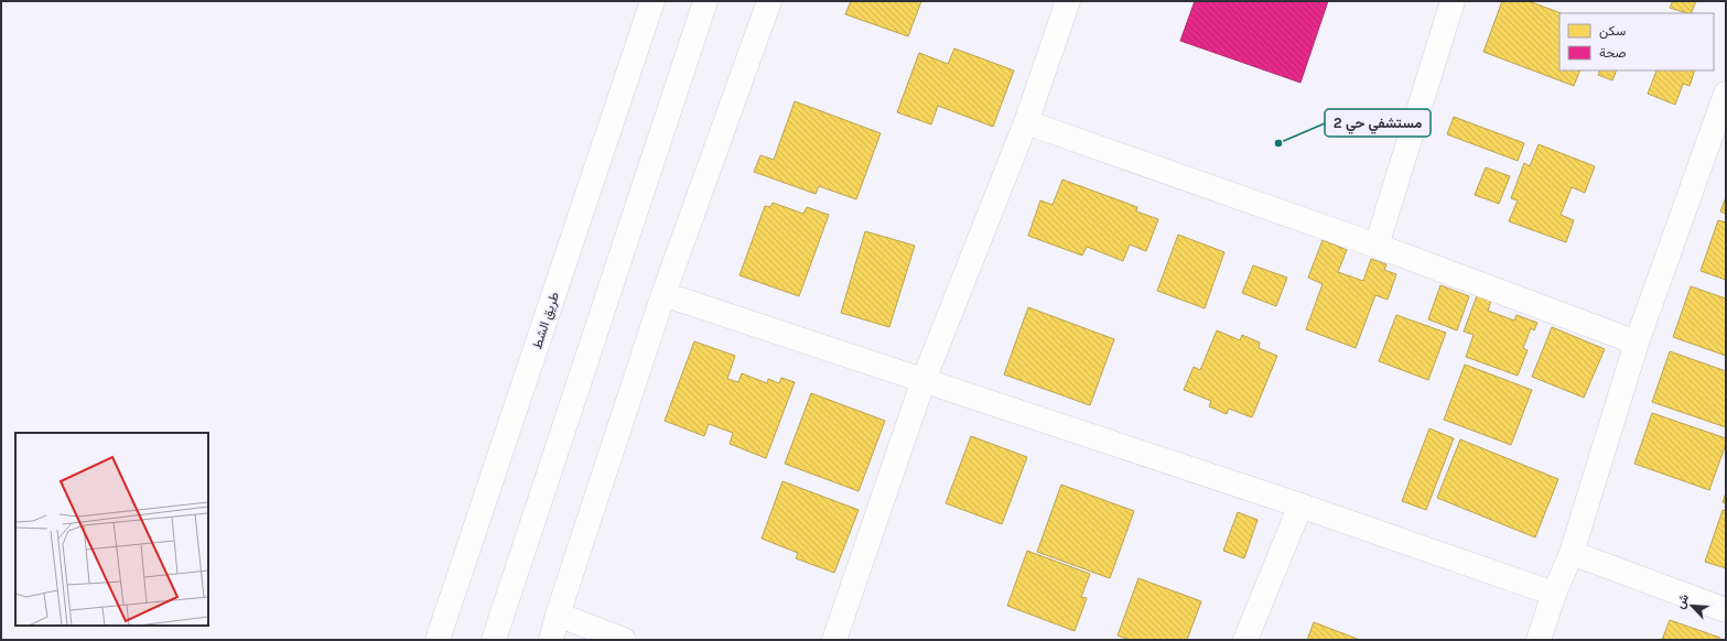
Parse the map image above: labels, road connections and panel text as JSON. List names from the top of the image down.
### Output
{
  "streets": {
    "street": ["طريق الشط"]
  },
  "places": ["مستشفي حي 2"],
  "legend": ["سكن", "صحة"],
  "north": "top left"
}
